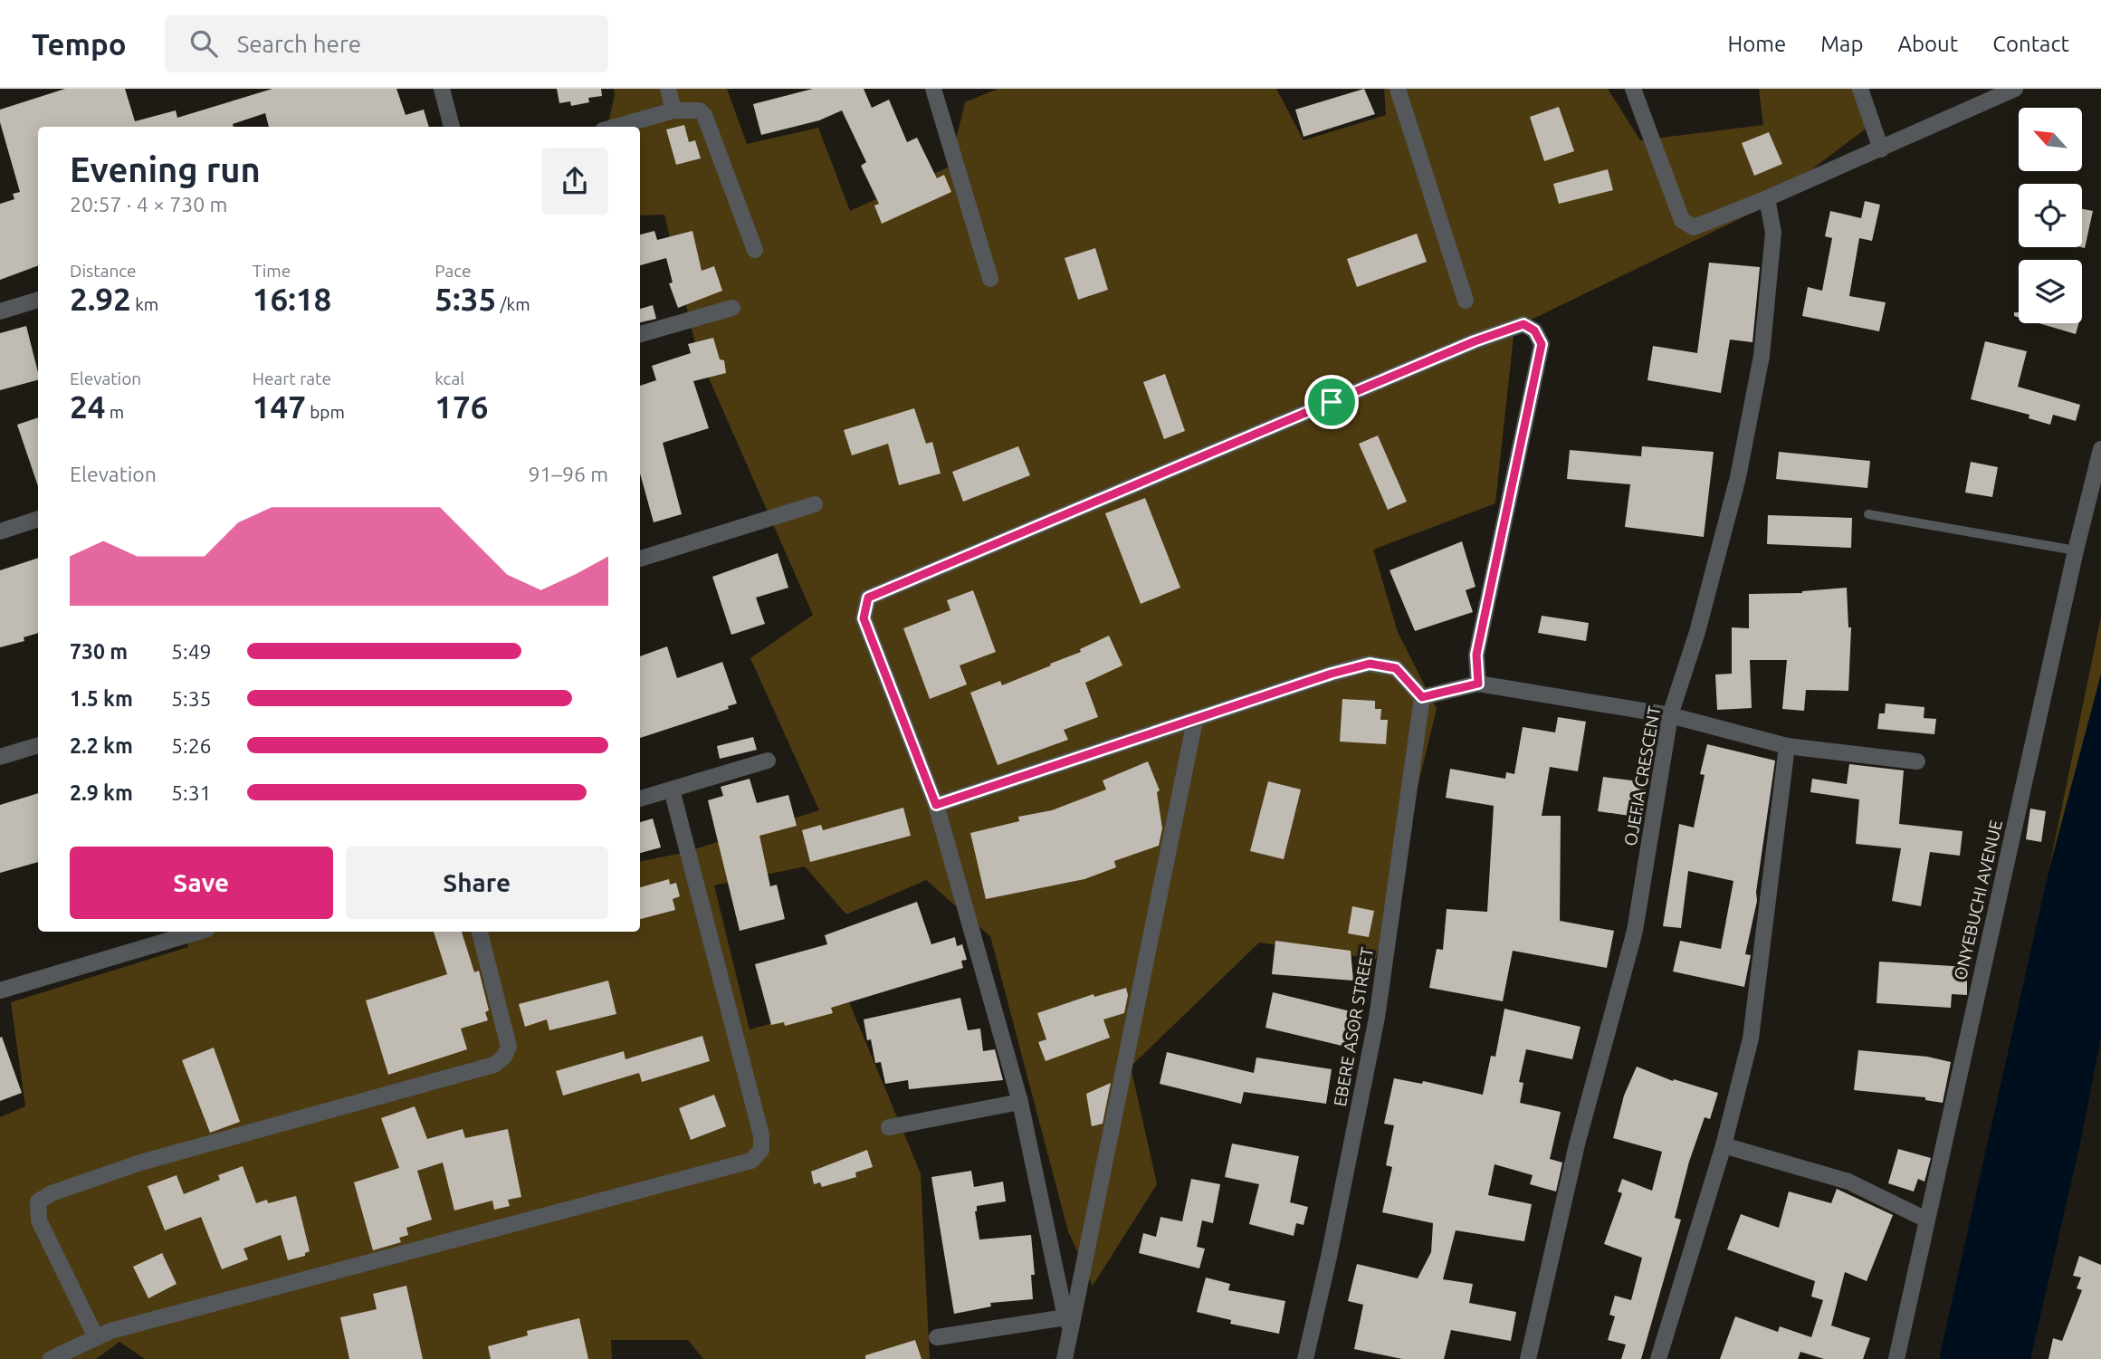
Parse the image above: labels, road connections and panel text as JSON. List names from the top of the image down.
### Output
{
  "streets": {
    "street": ["OJEFIA CRESCENT", "ONYEBUCHI AVENUE", "EBERE ASOR STREET"]
  },
  "north": "top left",
  "page": {
    "header": "Tempo",
    "search": "Search here",
    "nav": [
      "Home",
      "Map",
      "About",
      "Contact"
    ],
    "heading": ["Evening run", "20:57 · 4 × 730 m"],
    "stats": [
      ["Distance", "2.92 km"],
      ["Time", "16:18"],
      ["Pace", "5:35 /km"],
      ["Elevation", "24 m"],
      ["Heart rate", "147 bpm"],
      ["kcal", "176"]
    ],
    "chart": ["Elevation", "91–96 m"],
    "list": [
      {
        "name": "730 m",
        "note": "5:49"
      },
      {
        "name": "1.5 km",
        "note": "5:35"
      },
      {
        "name": "2.2 km",
        "note": "5:26"
      },
      {
        "name": "2.9 km",
        "note": "5:31"
      }
    ],
    "buttons": ["Save", "Share"]
  }
}
